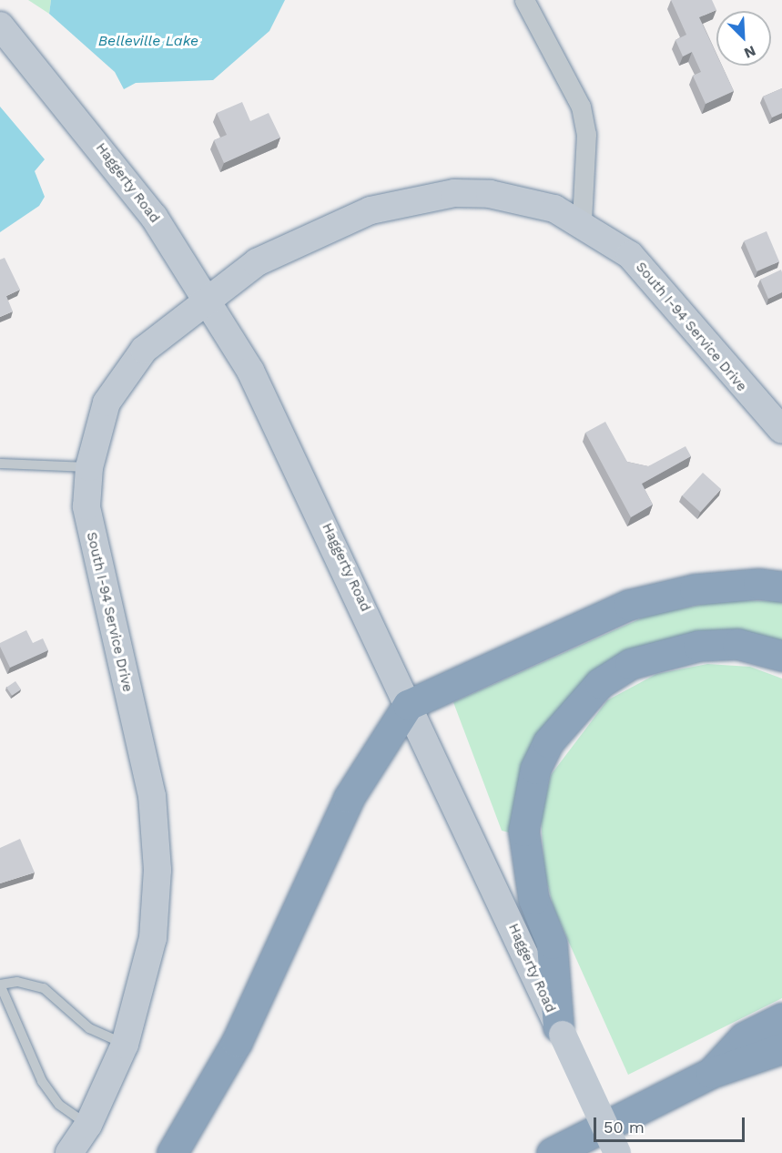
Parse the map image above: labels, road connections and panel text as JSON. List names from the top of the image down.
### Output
{
  "streets": {
    "street": ["Haggerty Road", "South I-94 Service Drive"]
  },
  "crossings": [
    ["Haggerty Road", "South I-94 Service Drive"]
  ],
  "water": ["Belleville Lake"],
  "scale_bar": "50 m",
  "north": "bottom right"
}
